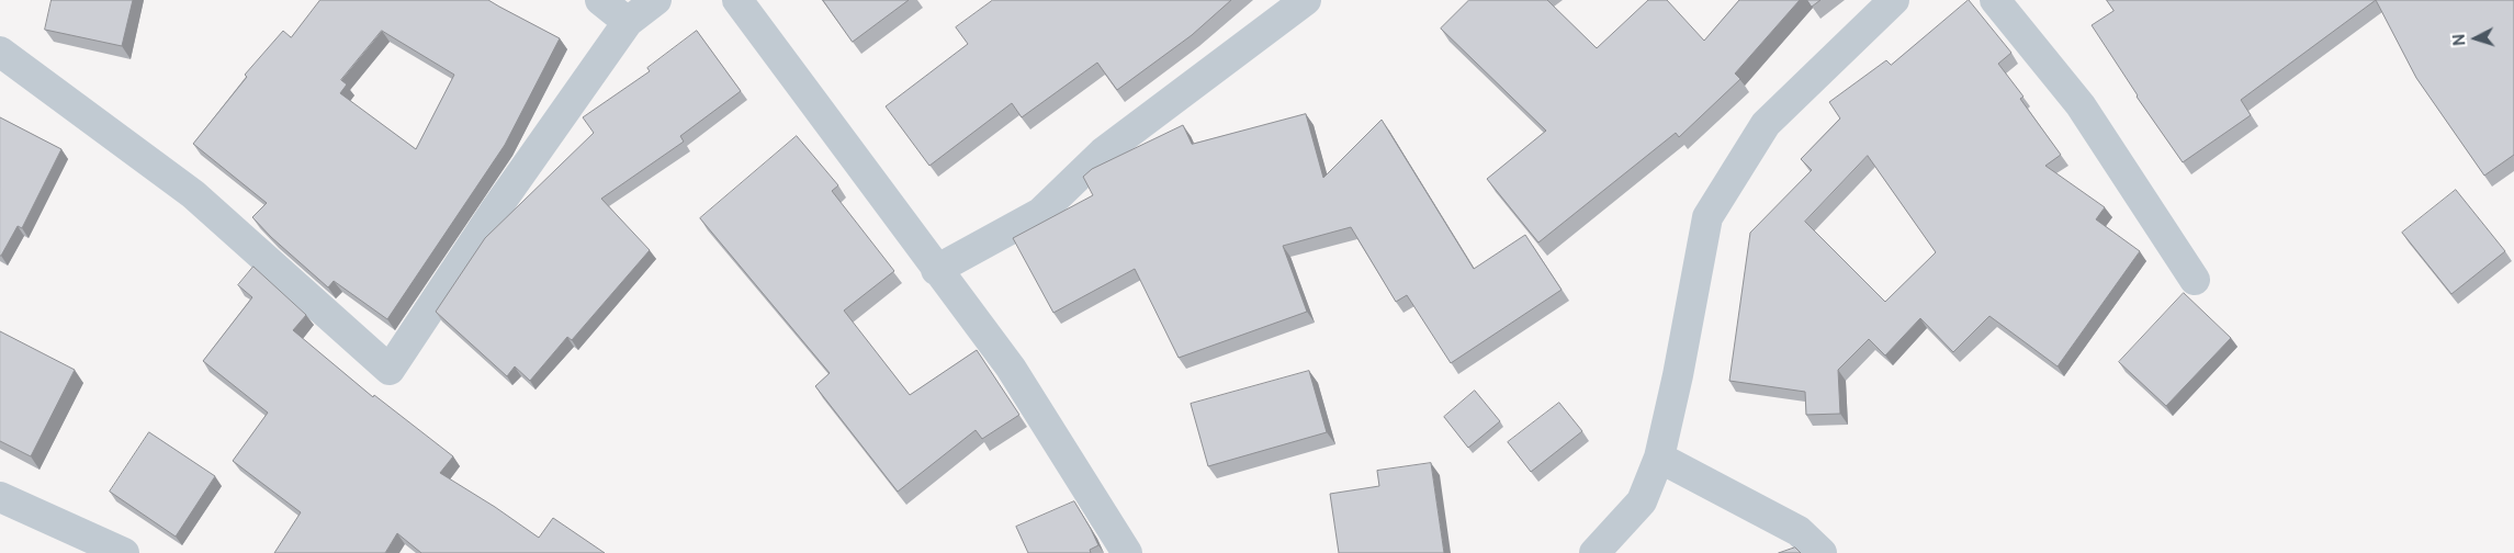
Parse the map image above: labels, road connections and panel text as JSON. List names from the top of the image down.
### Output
{
  "north": "left"
}
